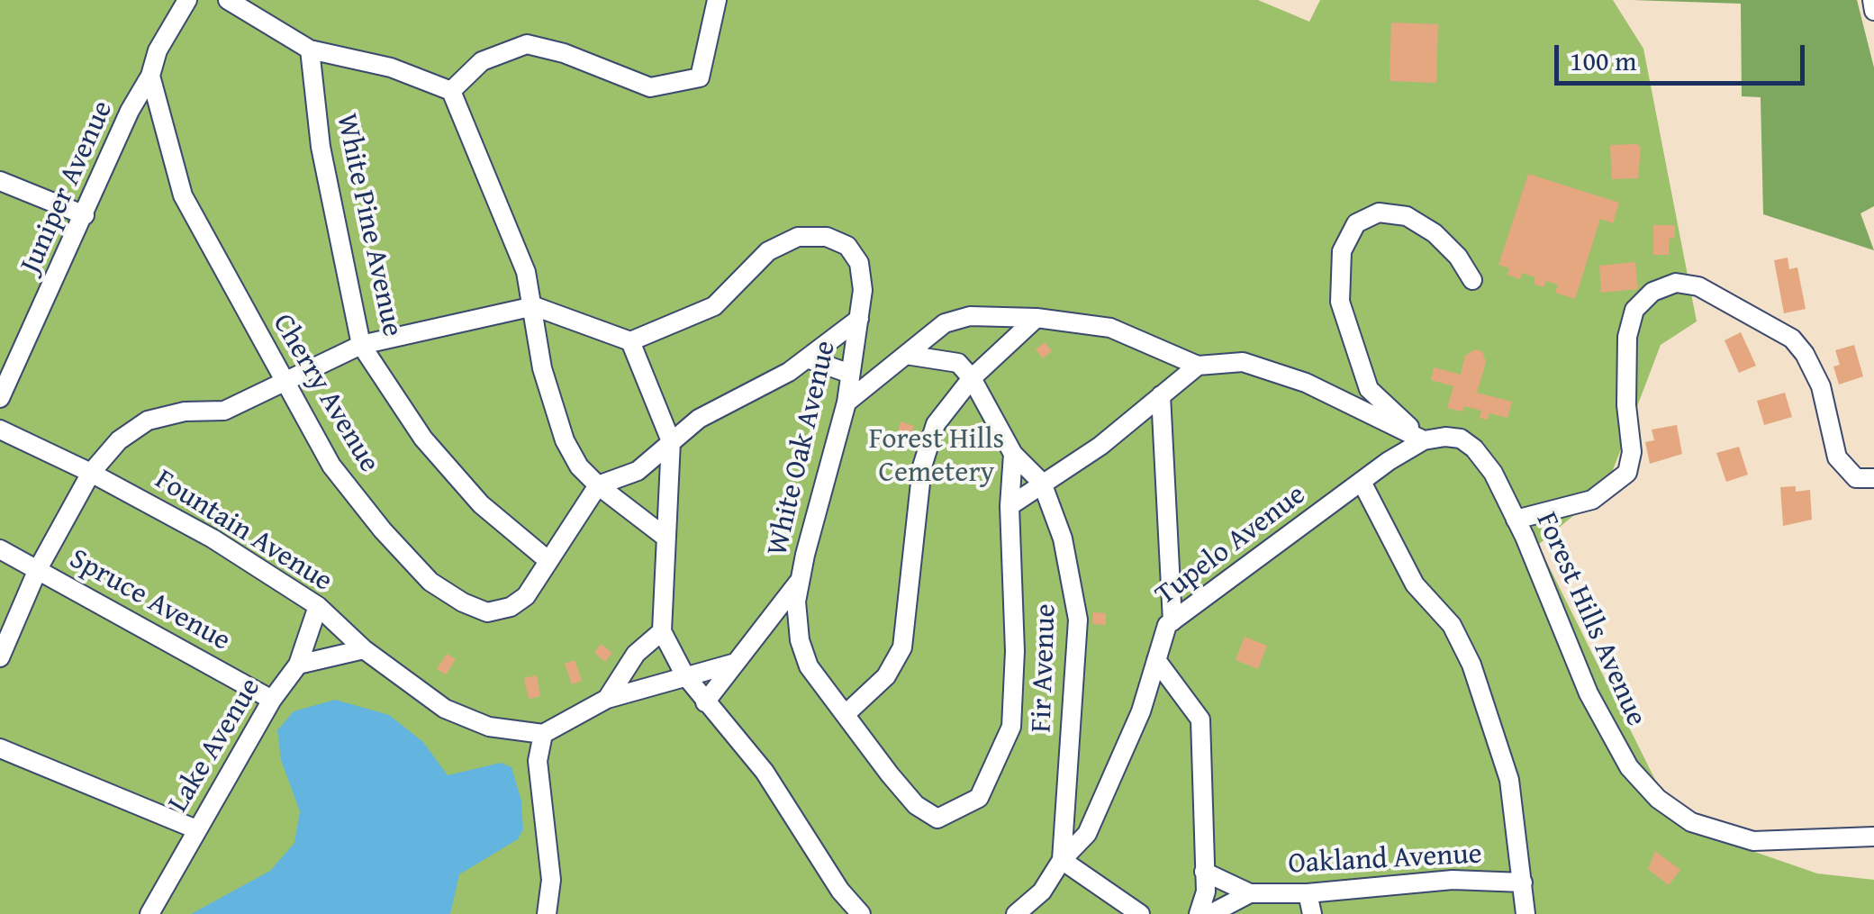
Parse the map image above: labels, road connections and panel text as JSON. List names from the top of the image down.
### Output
{
  "streets": {
    "street": [
      "Juniper Avenue",
      "White Pine Avenue",
      "Cherry Avenue",
      "White Oak Avenue",
      "Fountain Avenue",
      "Tupelo Avenue",
      "Spruce Avenue",
      "Forest Hills Avenue",
      "Fir Avenue",
      "Lake Avenue",
      "Oakland Avenue"
    ]
  },
  "crossings": [
    ["Juniper Avenue", "Cherry Avenue"],
    ["White Pine Avenue", "Cherry Avenue"],
    ["Fountain Avenue", "Lake Avenue"],
    ["Tupelo Avenue", "Forest Hills Avenue"],
    ["Tupelo Avenue", "Fir Avenue"],
    ["Spruce Avenue", "Lake Avenue"]
  ],
  "parks": ["Forest Hills Cemetery"],
  "scale_bar": "100 m"
}
